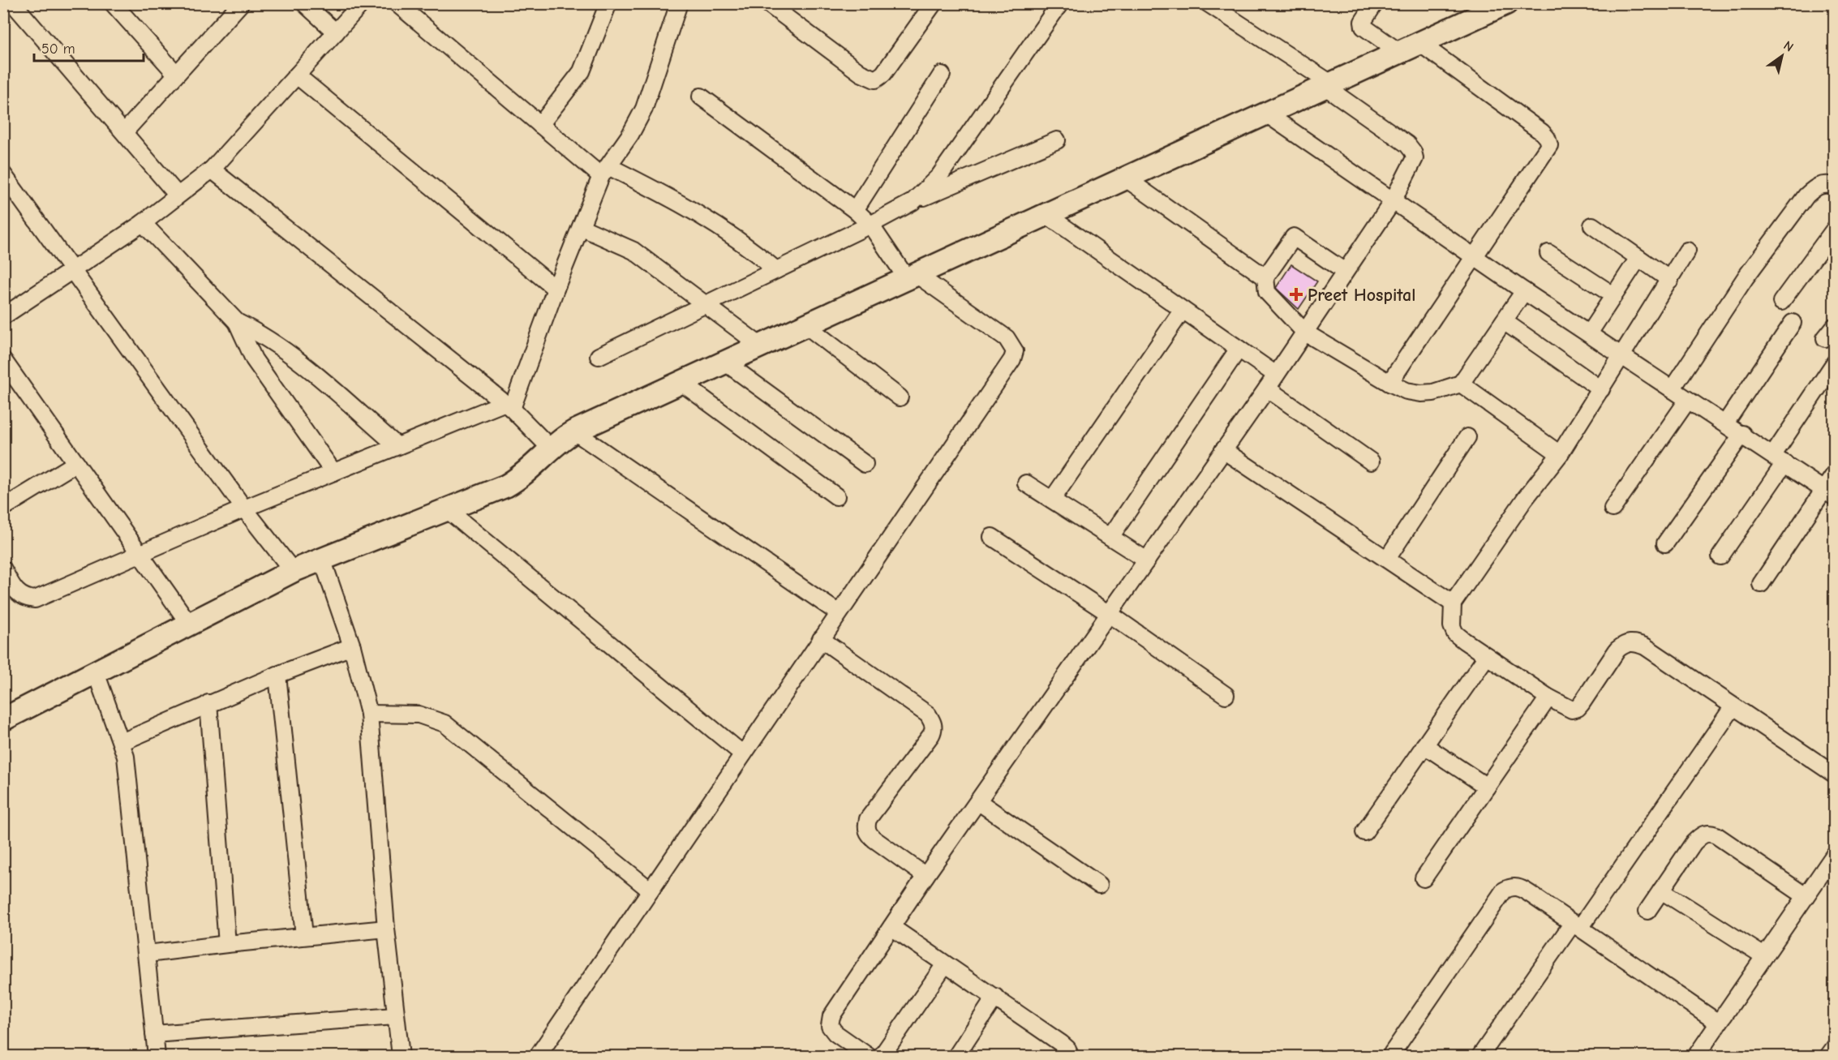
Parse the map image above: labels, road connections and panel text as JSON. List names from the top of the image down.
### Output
{
  "places": {
    "health": ["Preet Hospital"]
  },
  "scale_bar": "50 m",
  "north": "top right"
}
